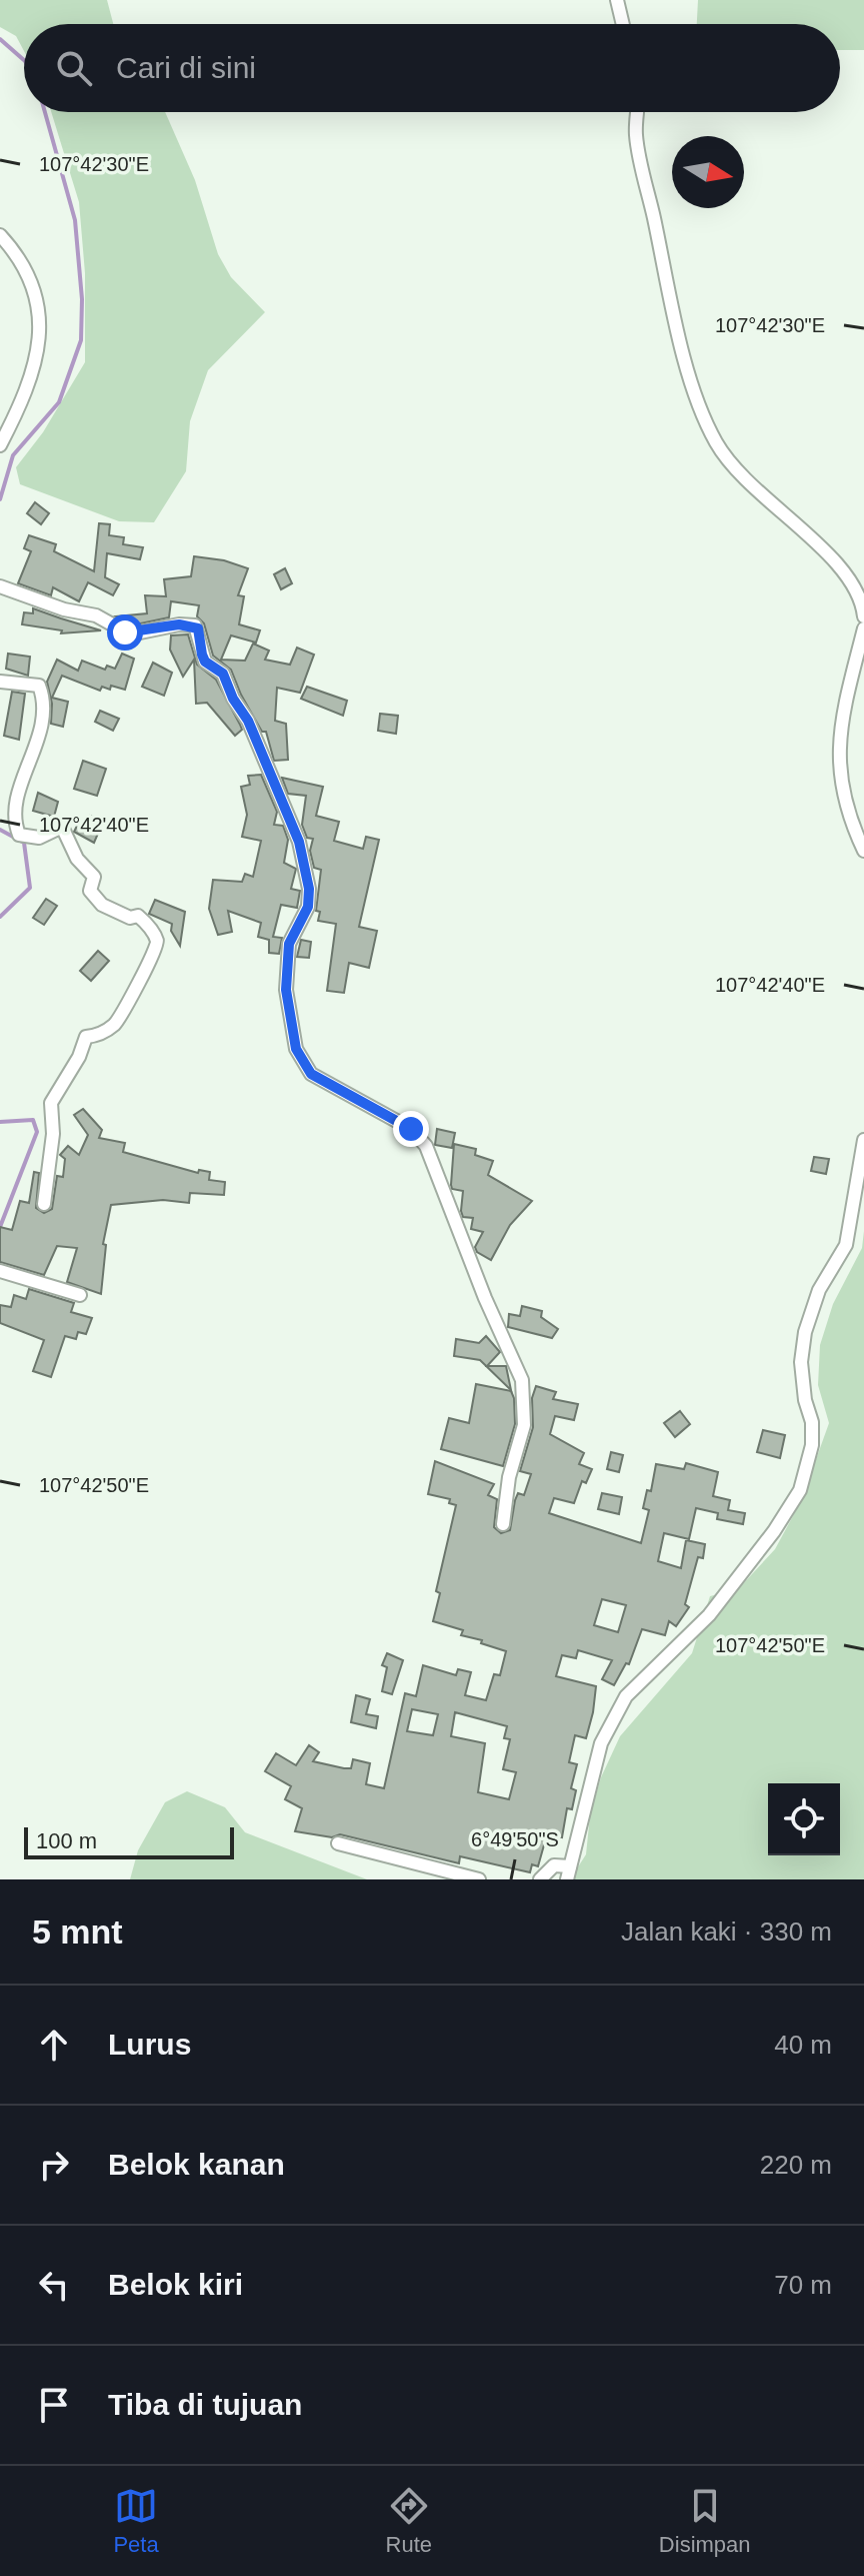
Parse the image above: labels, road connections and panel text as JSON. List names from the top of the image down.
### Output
{
  "scale_bar": "100 m",
  "north": "right",
  "page": {
    "search": "Cari di sini",
    "scale": "100 m",
    "heading": ["5 mnt", "Jalan kaki · 330 m"],
    "list": [
      ["Lurus", "40 m"],
      ["Belok kanan", "220 m"],
      ["Belok kiri", "70 m"],
      "Tiba di tujuan"
    ],
    "nav": ["Peta", "Rute", "Disimpan"]
  },
  "coordinates": [
    "107°42'30\"E",
    "107°42'40\"E",
    "107°42'50\"E",
    "6°49'50\"S"
  ]
}
